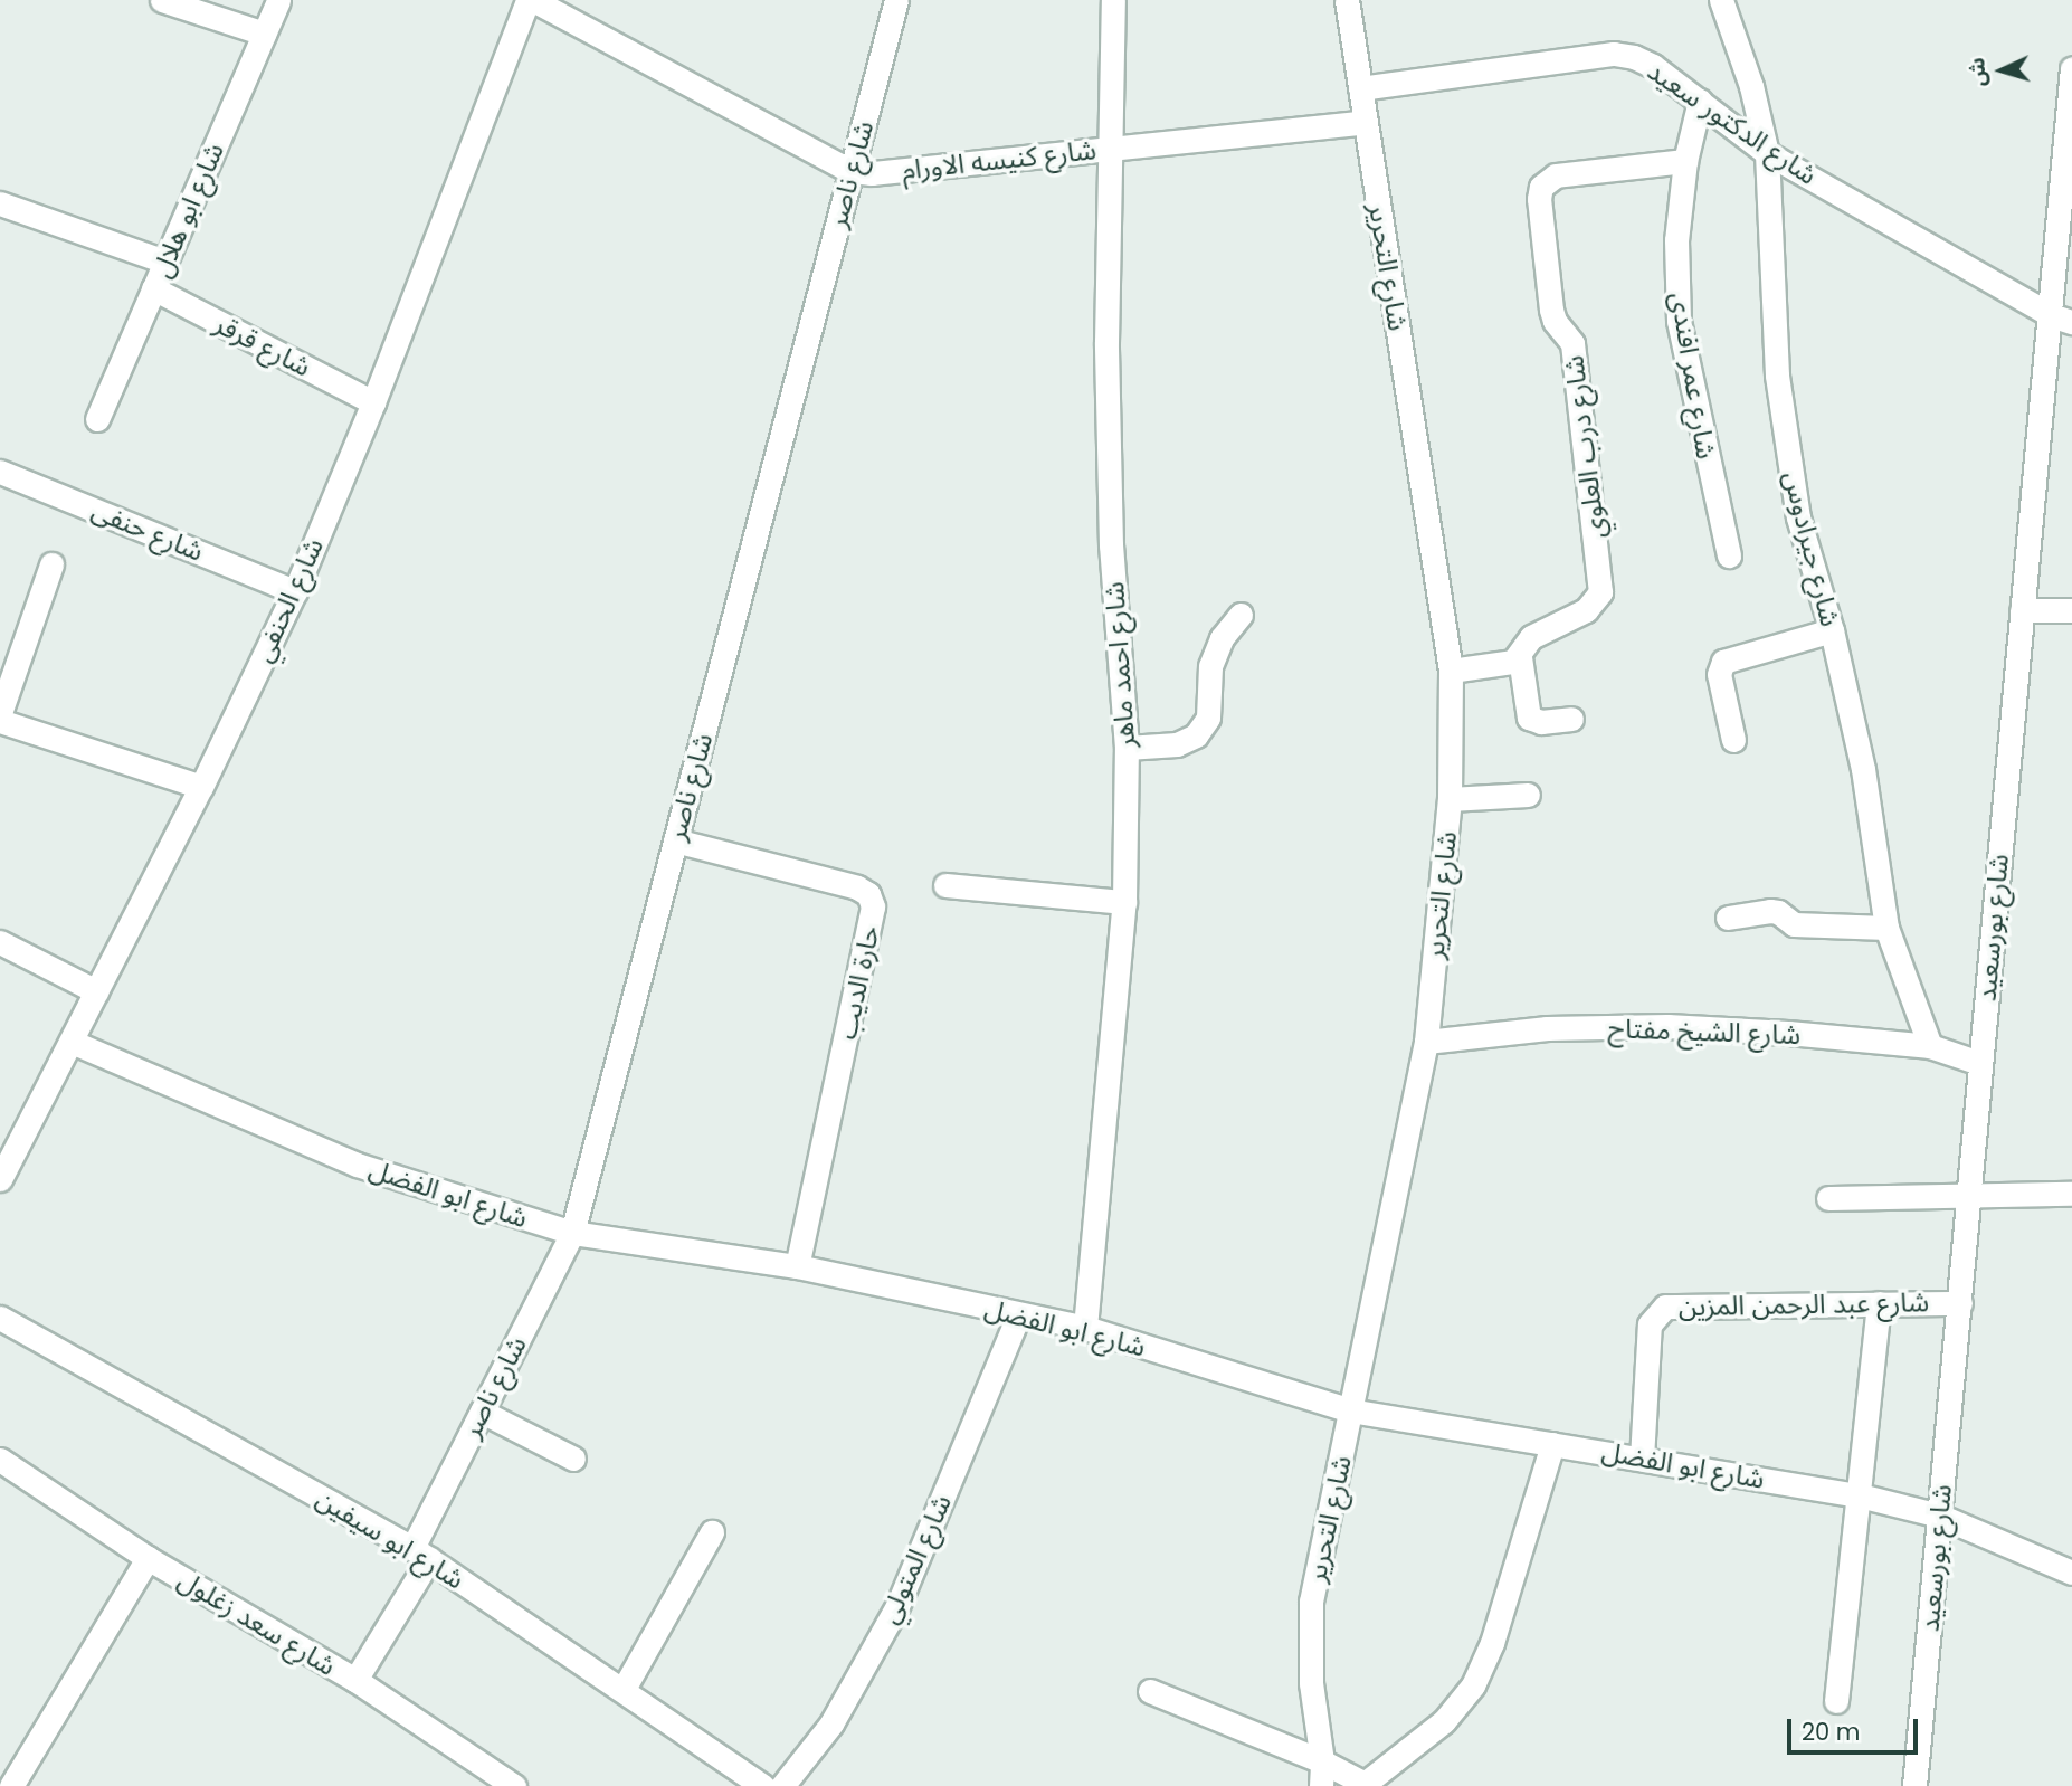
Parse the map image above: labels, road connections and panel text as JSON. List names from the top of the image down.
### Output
{
  "streets": {
    "street": [
      "شارع الدكتور سعيد",
      "شارع كنيسه الاورام",
      "شارع ناصر",
      "شارع ابو هلال",
      "شارع التحرير",
      "شارع قرقر",
      "شارع عمر افندى",
      "شارع درب العلوي",
      "شارع حنفى",
      "شارع جيرادوس",
      "شارع الحنفي",
      "شارع احمد ماهر",
      "شارع بورسعيد",
      "حارة الديب",
      "شارع الشيخ مفتاح",
      "شارع ابو الفضل",
      "شارع عبد الرحمن المزين",
      "شارع ابو سيفين",
      "شارع المتولي",
      "شارع سعد زغلول"
    ]
  },
  "crossings": [
    ["شارع الدكتور سعيد", "شارع التحرير"],
    ["شارع الدكتور سعيد", "شارع عمر افندى"],
    ["شارع الدكتور سعيد", "شارع جيرادوس"],
    ["شارع الدكتور سعيد", "شارع بورسعيد"],
    ["شارع كنيسه الاورام", "شارع ناصر"],
    ["شارع كنيسه الاورام", "شارع التحرير"],
    ["شارع كنيسه الاورام", "شارع الحنفي"],
    ["شارع كنيسه الاورام", "شارع احمد ماهر"],
    ["شارع ناصر", "حارة الديب"],
    ["شارع ناصر", "شارع ابو الفضل"],
    ["شارع ناصر", "شارع ابو سيفين"],
    ["شارع ناصر", "شارع سعد زغلول"],
    ["شارع ابو هلال", "شارع قرقر"],
    ["شارع التحرير", "شارع الشيخ مفتاح"],
    ["شارع التحرير", "شارع ابو الفضل"],
    ["شارع قرقر", "شارع الحنفي"],
    ["شارع عمر افندى", "شارع درب العلوي"],
    ["شارع حنفى", "شارع الحنفي"],
    ["شارع جيرادوس", "شارع الشيخ مفتاح"],
    ["شارع الحنفي", "شارع ابو الفضل"],
    ["شارع احمد ماهر", "شارع ابو الفضل"],
    ["شارع بورسعيد", "شارع الشيخ مفتاح"],
    ["شارع بورسعيد", "شارع ابو الفضل"],
    ["شارع بورسعيد", "شارع عبد الرحمن المزين"],
    ["حارة الديب", "شارع ابو الفضل"],
    ["شارع ابو الفضل", "شارع عبد الرحمن المزين"],
    ["شارع ابو الفضل", "شارع المتولي"]
  ],
  "scale_bar": "20 m",
  "north": "left"
}
